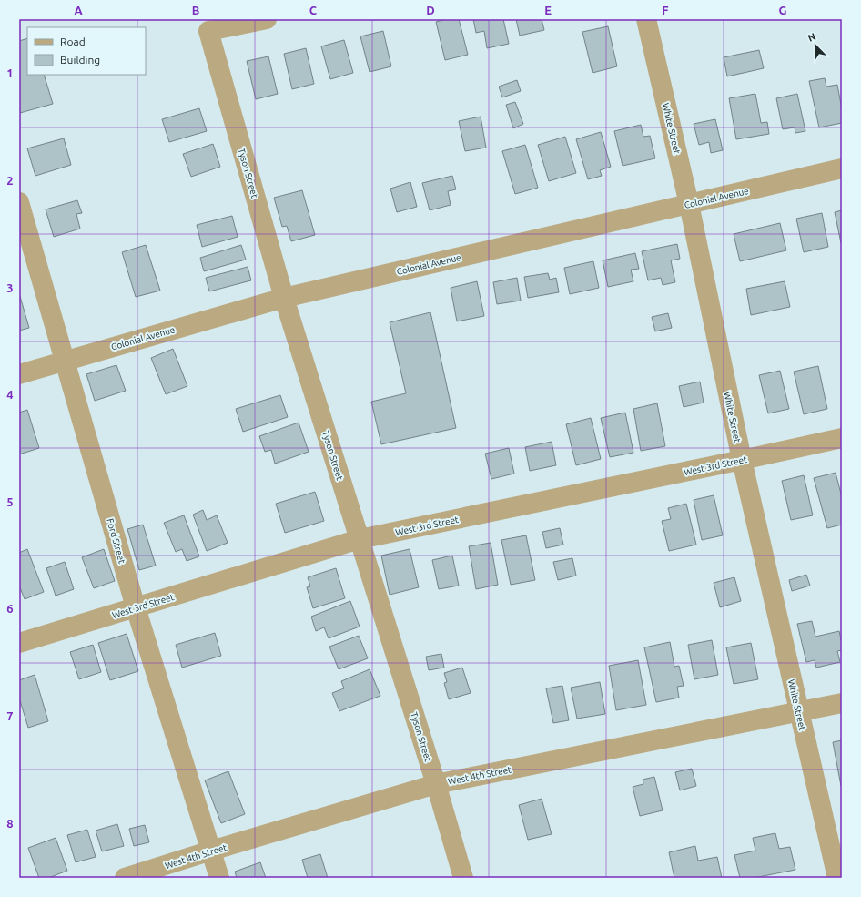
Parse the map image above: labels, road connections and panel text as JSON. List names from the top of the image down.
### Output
{
  "streets": {
    "street": [
      "White Street",
      "Tyson Street",
      "Colonial Avenue",
      "West 3rd Street",
      "Ford Street",
      "West 4th Street"
    ]
  },
  "crossings": [
    ["White Street", "Colonial Avenue"],
    ["White Street", "West 3rd Street"],
    ["White Street", "West 4th Street"],
    ["Tyson Street", "Colonial Avenue"],
    ["Tyson Street", "West 3rd Street"],
    ["Tyson Street", "West 4th Street"],
    ["Colonial Avenue", "Ford Street"],
    ["West 3rd Street", "Ford Street"],
    ["Ford Street", "West 4th Street"]
  ],
  "legend": ["Road", "Building"],
  "north": "top left",
  "grid": {
    "columns": [
      "A",
      "B",
      "C",
      "D",
      "E",
      "F",
      "G"
    ],
    "rows": [
      "1",
      "2",
      "3",
      "4",
      "5",
      "6",
      "7",
      "8"
    ]
  }
}
